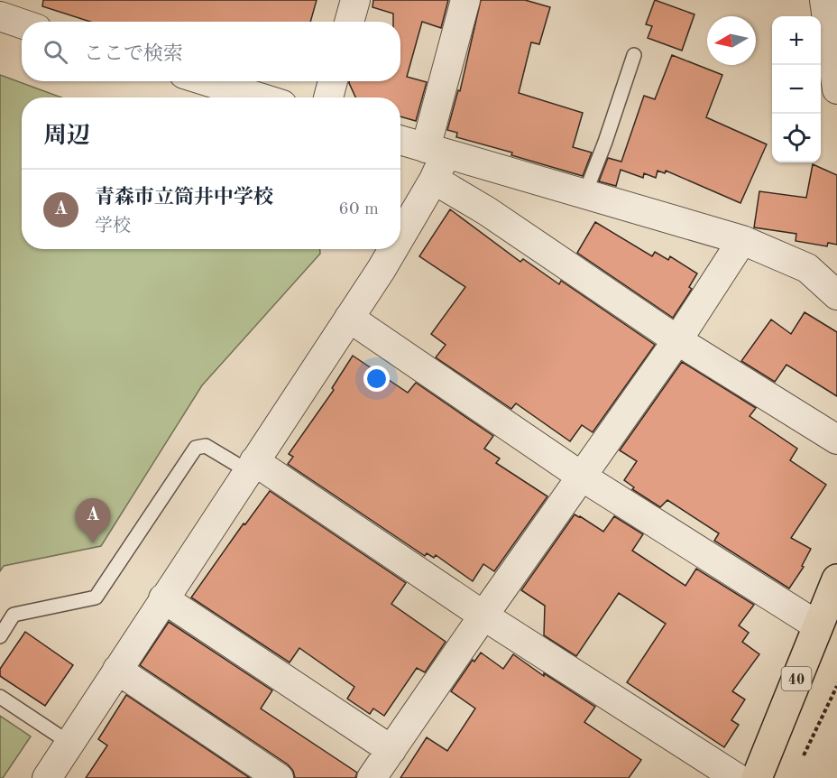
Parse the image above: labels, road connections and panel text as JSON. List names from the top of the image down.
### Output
{
  "streets": {
    "main road": ["40"]
  },
  "north": "left",
  "page": {
    "map_buttons": ["+", "−"],
    "search": "ここで検索",
    "heading": "周辺",
    "list": [
      {
        "mark": "A",
        "name": "青森市立筒井中学校",
        "note": "学校",
        "value": "60 m"
      }
    ],
    "pins": "A"
  }
}
